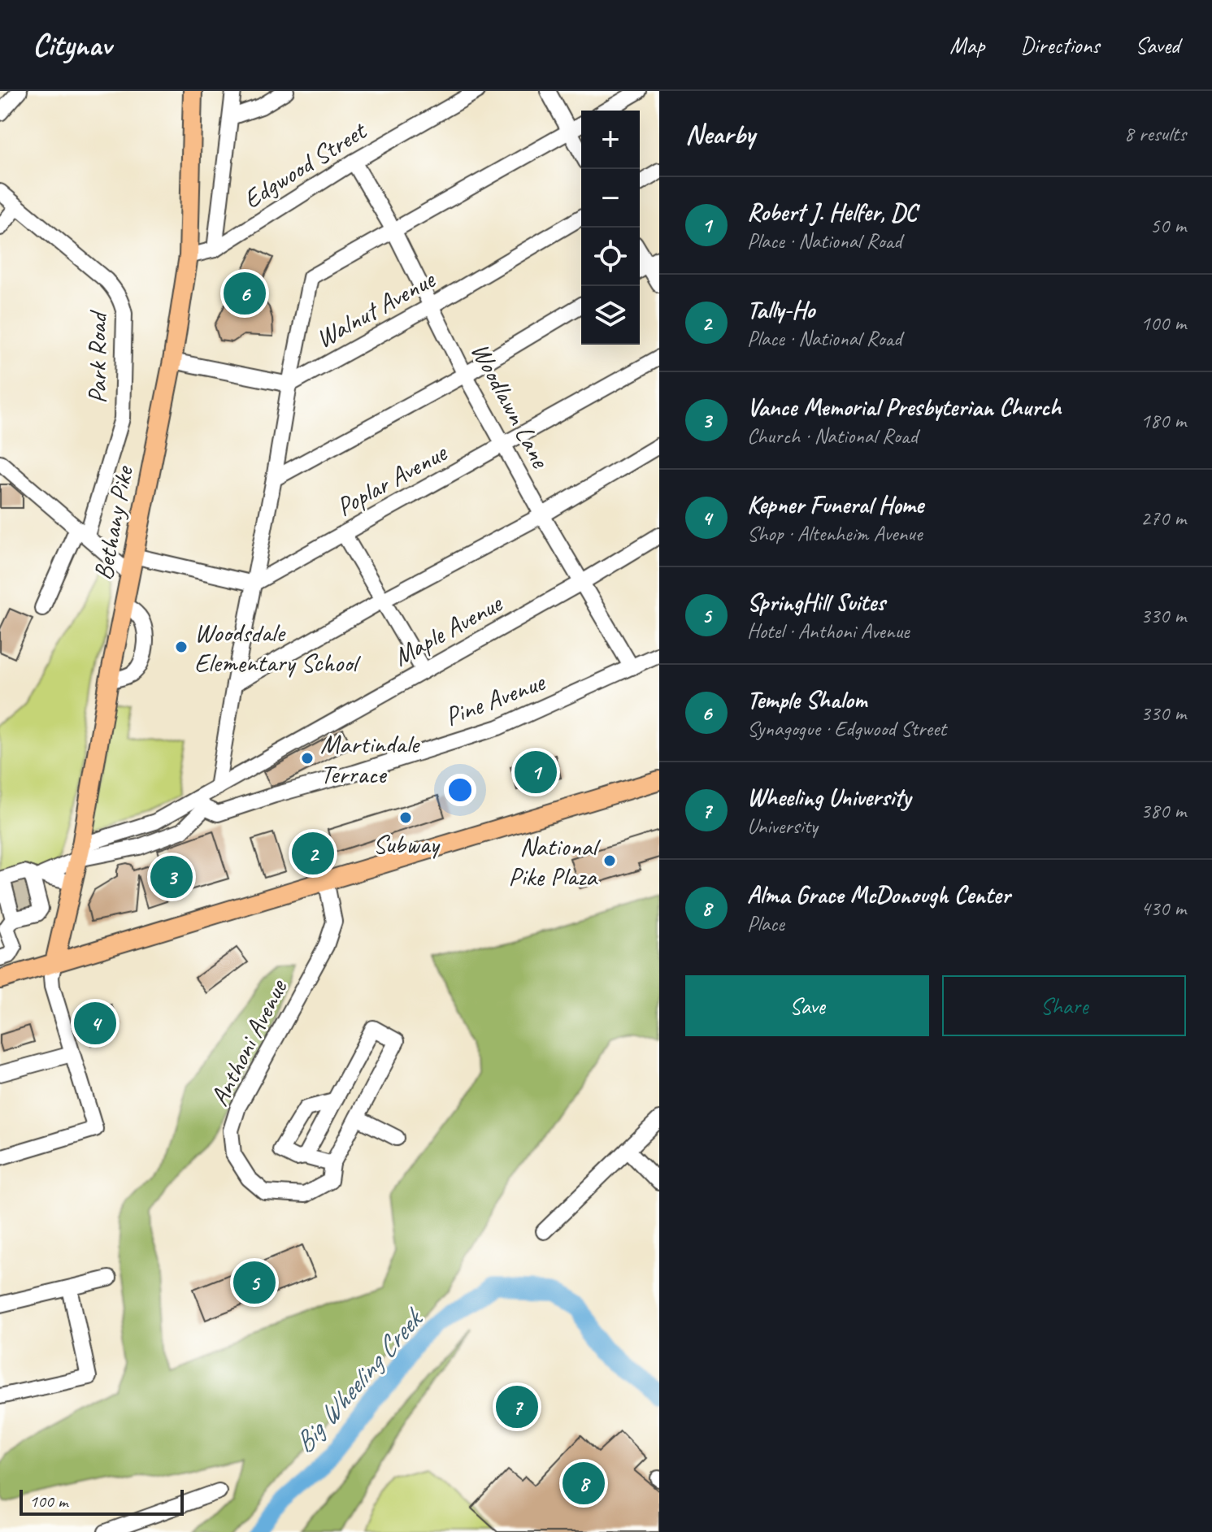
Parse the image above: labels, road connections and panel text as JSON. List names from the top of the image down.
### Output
{
  "streets": {
    "main road": ["Bethany Pike"],
    "street": [
      "Edgwood Street",
      "Walnut Avenue",
      "Park Road",
      "Woodlawn Lane",
      "Poplar Avenue",
      "Maple Avenue",
      "Pine Avenue",
      "Anthoni Avenue"
    ]
  },
  "crossings": [
    ["Edgwood Street", "Woodlawn Lane"],
    ["Edgwood Street", "Bethany Pike"],
    ["Walnut Avenue", "Woodlawn Lane"],
    ["Woodlawn Lane", "Poplar Avenue"],
    ["Woodlawn Lane", "Maple Avenue"],
    ["Woodlawn Lane", "Pine Avenue"],
    ["Bethany Pike", "Maple Avenue"],
    ["Maple Avenue", "Pine Avenue"]
  ],
  "water": ["Big Wheeling Creek"],
  "places": [
    "Woodsdale Elementary School",
    "Martindale Terrace",
    "Subway",
    "National Pike Plaza"
  ],
  "scale_bar": "100 m",
  "page": {
    "header": "Citynav",
    "nav": ["Map", "Directions", "Saved"],
    "heading": ["Nearby", "8 results"],
    "map_buttons": ["+", "−"],
    "list": [
      {
        "mark": "1",
        "name": "Robert J. Helfer, DC",
        "note": "Place · National Road",
        "value": "50 m"
      },
      {
        "mark": "2",
        "name": "Tally-Ho",
        "note": "Place · National Road",
        "value": "100 m"
      },
      {
        "mark": "3",
        "name": "Vance Memorial Presbyterian Church",
        "note": "Church · National Road",
        "value": "180 m"
      },
      {
        "mark": "4",
        "name": "Kepner Funeral Home",
        "note": "Shop · Altenheim Avenue",
        "value": "270 m"
      },
      {
        "mark": "5",
        "name": "SpringHill Suites",
        "note": "Hotel · Anthoni Avenue",
        "value": "330 m"
      },
      {
        "mark": "6",
        "name": "Temple Shalom",
        "note": "Synagogue · Edgwood Street",
        "value": "330 m"
      },
      {
        "mark": "7",
        "name": "Wheeling University",
        "note": "University",
        "value": "380 m"
      },
      {
        "mark": "8",
        "name": "Alma Grace McDonough Center",
        "note": "Place",
        "value": "430 m"
      }
    ],
    "pins": [
      "6",
      "1",
      "2",
      "3",
      "4",
      "5",
      "7",
      "8"
    ],
    "buttons": ["Save", "Share"],
    "scale": "100 m"
  }
}
